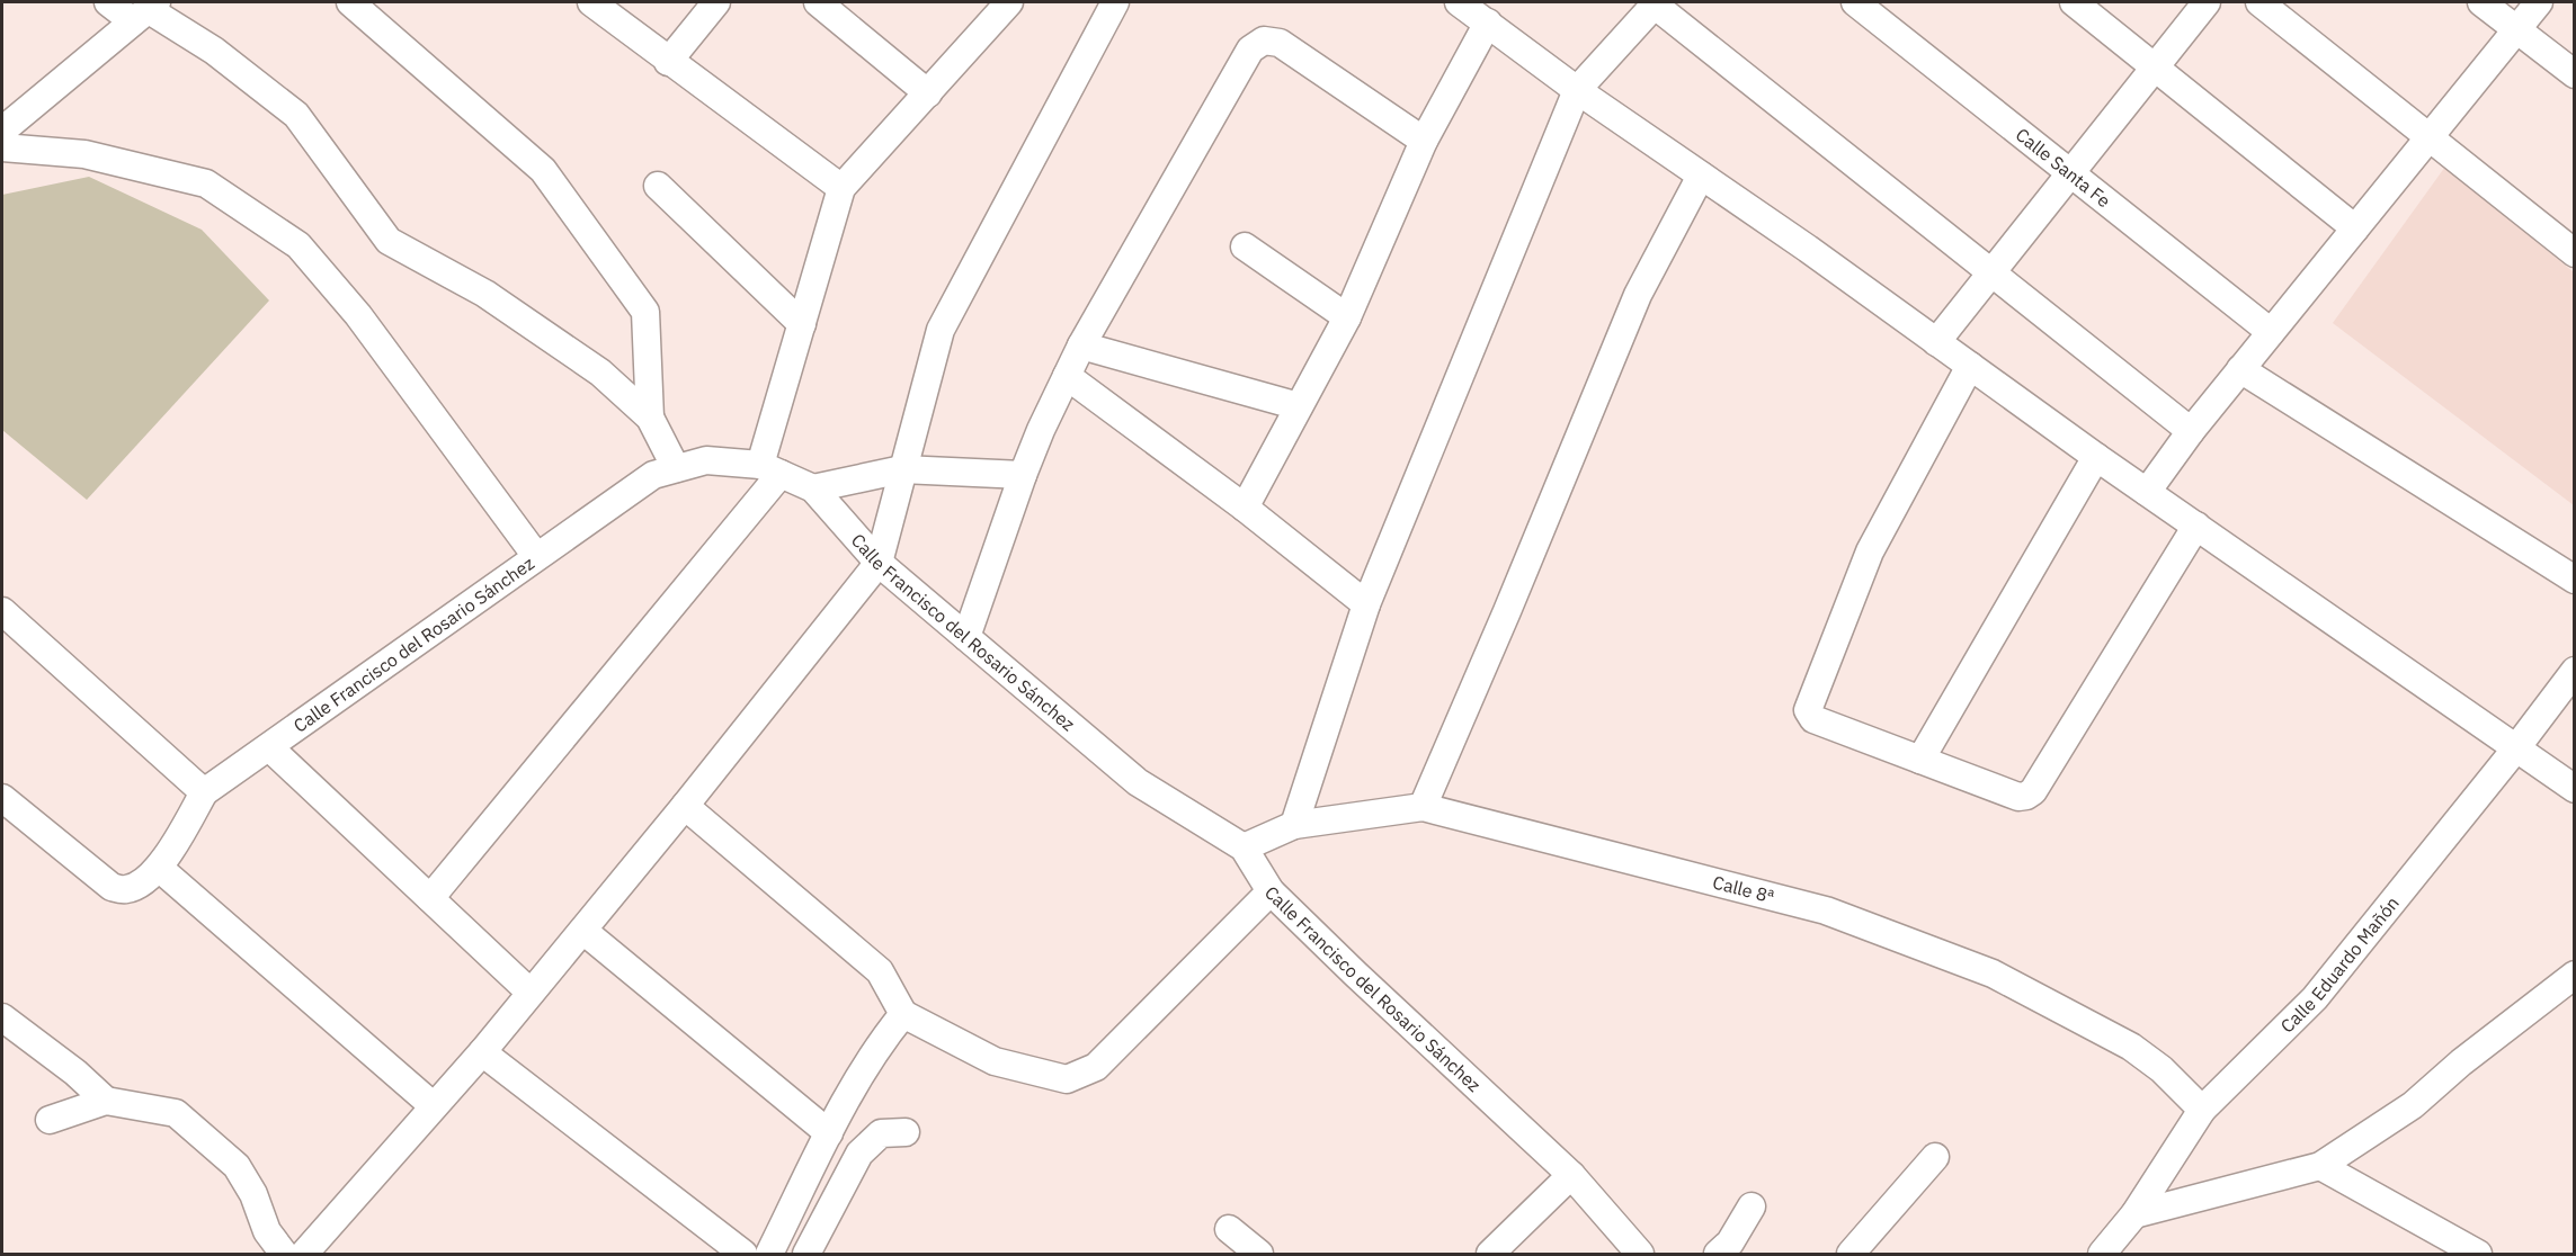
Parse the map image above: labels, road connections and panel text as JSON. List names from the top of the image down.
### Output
{
  "streets": {
    "street": [
      "Calle Santa Fe",
      "Calle Francisco del Rosario Sánchez",
      "Calle 8ª",
      "Calle Eduardo Mañón"
    ]
  },
  "crossings": [
    ["Calle Francisco del Rosario Sánchez", "Calle 8ª"],
    ["Calle 8ª", "Calle Eduardo Mañón"]
  ]
}
